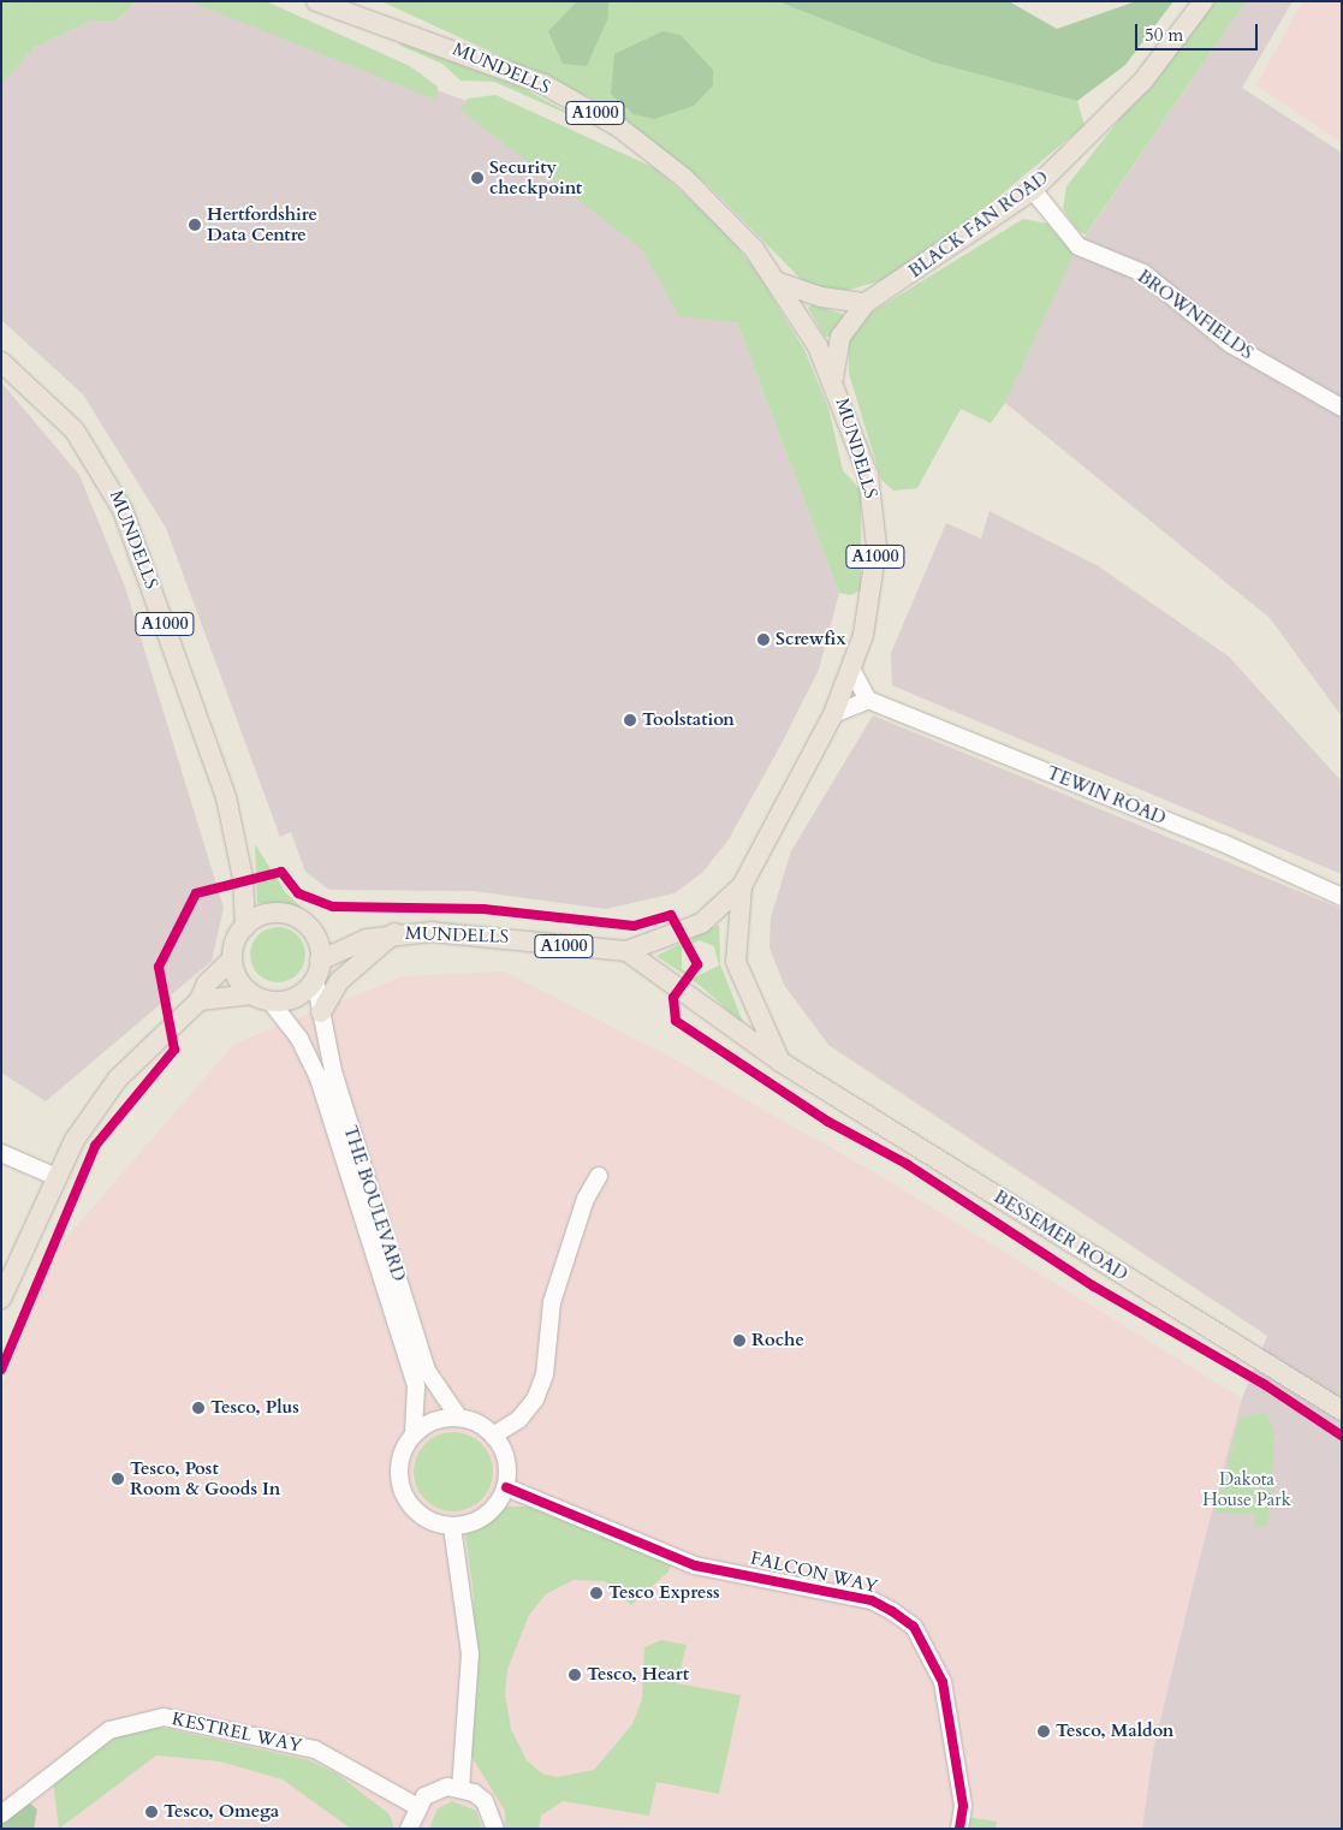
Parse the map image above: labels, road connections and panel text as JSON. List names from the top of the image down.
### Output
{
  "streets": {
    "main road": [
      "MUNDELLS",
      "A1000",
      "BLACK FAN ROAD",
      "BESSEMER ROAD"
    ],
    "street": [
      "BROWNFIELDS",
      "TEWIN ROAD",
      "THE BOULEVARD",
      "FALCON WAY",
      "KESTREL WAY"
    ]
  },
  "crossings": [
    ["MUNDELLS", "A1000"],
    ["MUNDELLS", "BLACK FAN ROAD"],
    ["MUNDELLS", "THE BOULEVARD"],
    ["MUNDELLS", "BESSEMER ROAD"],
    ["A1000", "THE BOULEVARD"],
    ["A1000", "BESSEMER ROAD"],
    ["BLACK FAN ROAD", "BROWNFIELDS"],
    ["THE BOULEVARD", "FALCON WAY"]
  ],
  "parks": ["Dakota House Park"],
  "places": [
    "Security checkpoint",
    "Hertfordshire Data Centre",
    "Screwfix",
    "Toolstation",
    "Roche",
    "Tesco, Plus",
    "Tesco, Post Room & Goods In",
    "Tesco Express",
    "Tesco, Heart",
    "Tesco, Maldon",
    "Tesco, Omega"
  ],
  "scale_bar": "50 m"
}
